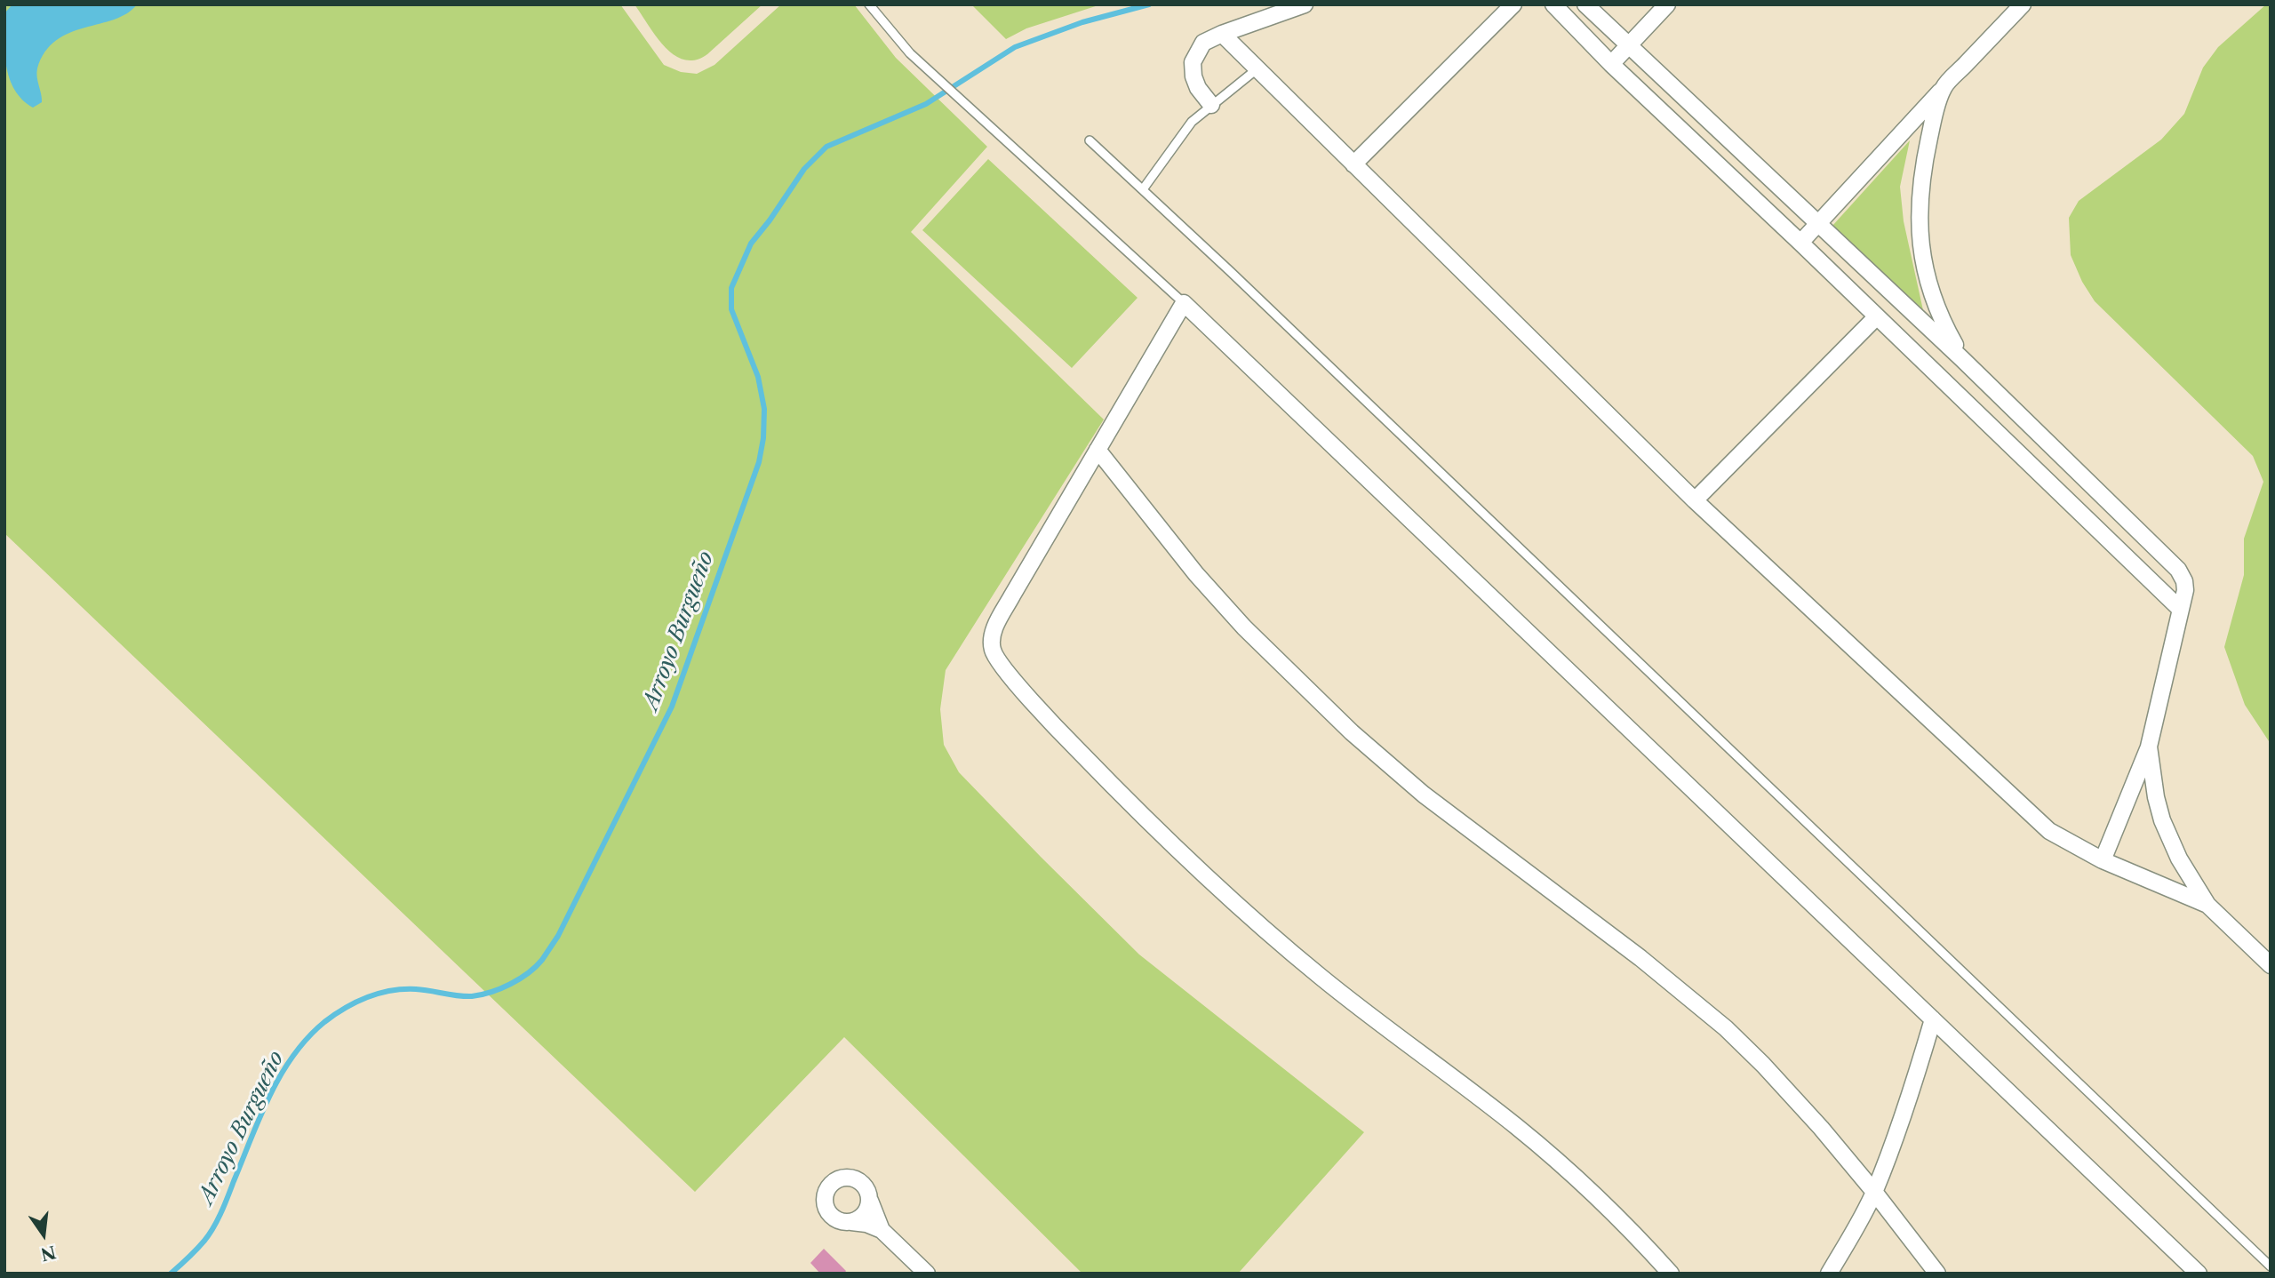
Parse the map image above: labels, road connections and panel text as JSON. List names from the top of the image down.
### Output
{
  "water": ["Arroyo Burgueño"],
  "north": "bottom"
}
